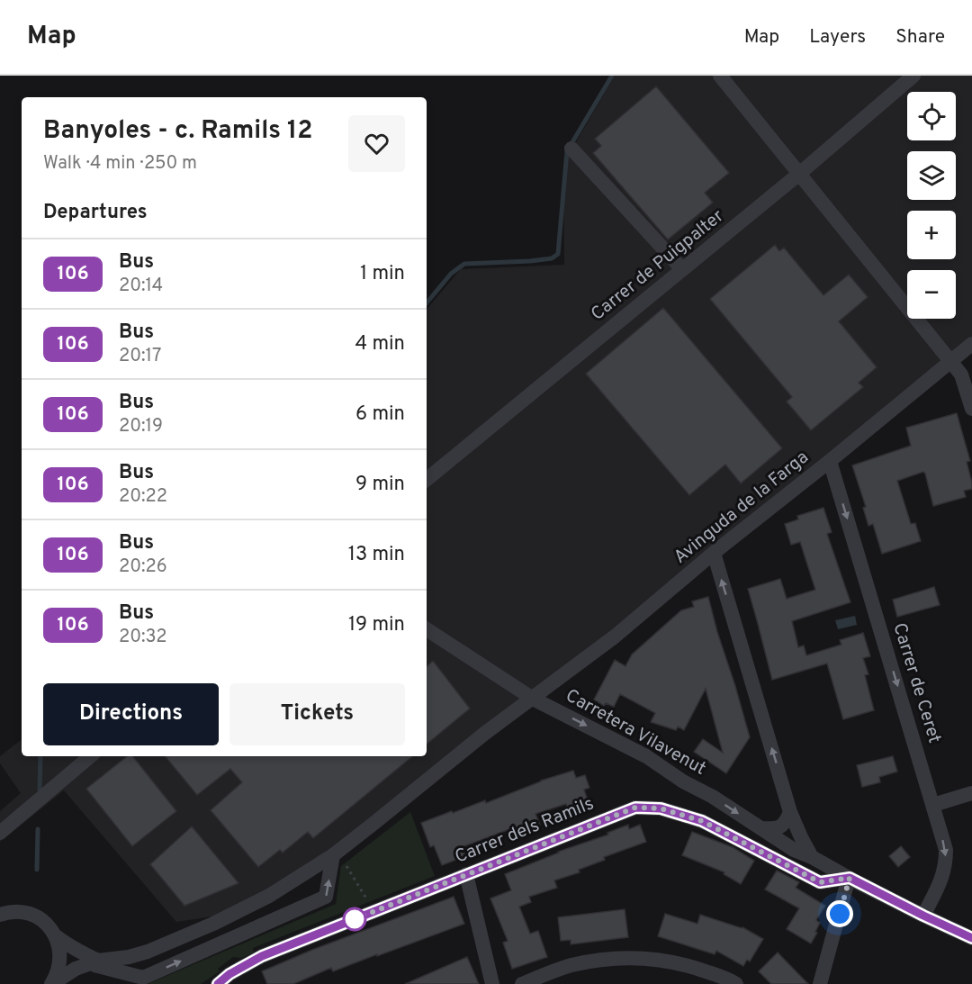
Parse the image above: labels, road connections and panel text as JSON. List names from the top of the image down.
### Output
{
  "streets": {
    "street": [
      "Carrer de Puigpalter",
      "Avinguda de la Farga",
      "Carrer de Ceret",
      "Carretera Vilavenut",
      "Carrer dels Ramils"
    ]
  },
  "crossings": [
    ["Avinguda de la Farga", "Carrer de Ceret"],
    ["Avinguda de la Farga", "Carretera Vilavenut"],
    ["Carrer de Ceret", "Carretera Vilavenut"],
    ["Carretera Vilavenut", "Carrer dels Ramils"]
  ],
  "one_way": ["Carrer de Ceret", "Carretera Vilavenut"],
  "lines": ["bus line 106"],
  "page": {
    "header": "Map",
    "nav": ["Map", "Layers", "Share"],
    "map_buttons": ["+", "−"],
    "heading": [
      ["Banyoles - c. Ramils 12", "Walk · 4 min · 250 m"],
      "Departures"
    ],
    "list": [
      {
        "mark": "106",
        "name": "Bus",
        "note": "20:14",
        "value": "1 min"
      },
      {
        "mark": "106",
        "name": "Bus",
        "note": "20:17",
        "value": "4 min"
      },
      {
        "mark": "106",
        "name": "Bus",
        "note": "20:19",
        "value": "6 min"
      },
      {
        "mark": "106",
        "name": "Bus",
        "note": "20:22",
        "value": "9 min"
      },
      {
        "mark": "106",
        "name": "Bus",
        "note": "20:26",
        "value": "13 min"
      },
      {
        "mark": "106",
        "name": "Bus",
        "note": "20:32",
        "value": "19 min"
      }
    ],
    "buttons": ["Directions", "Tickets"]
  }
}
